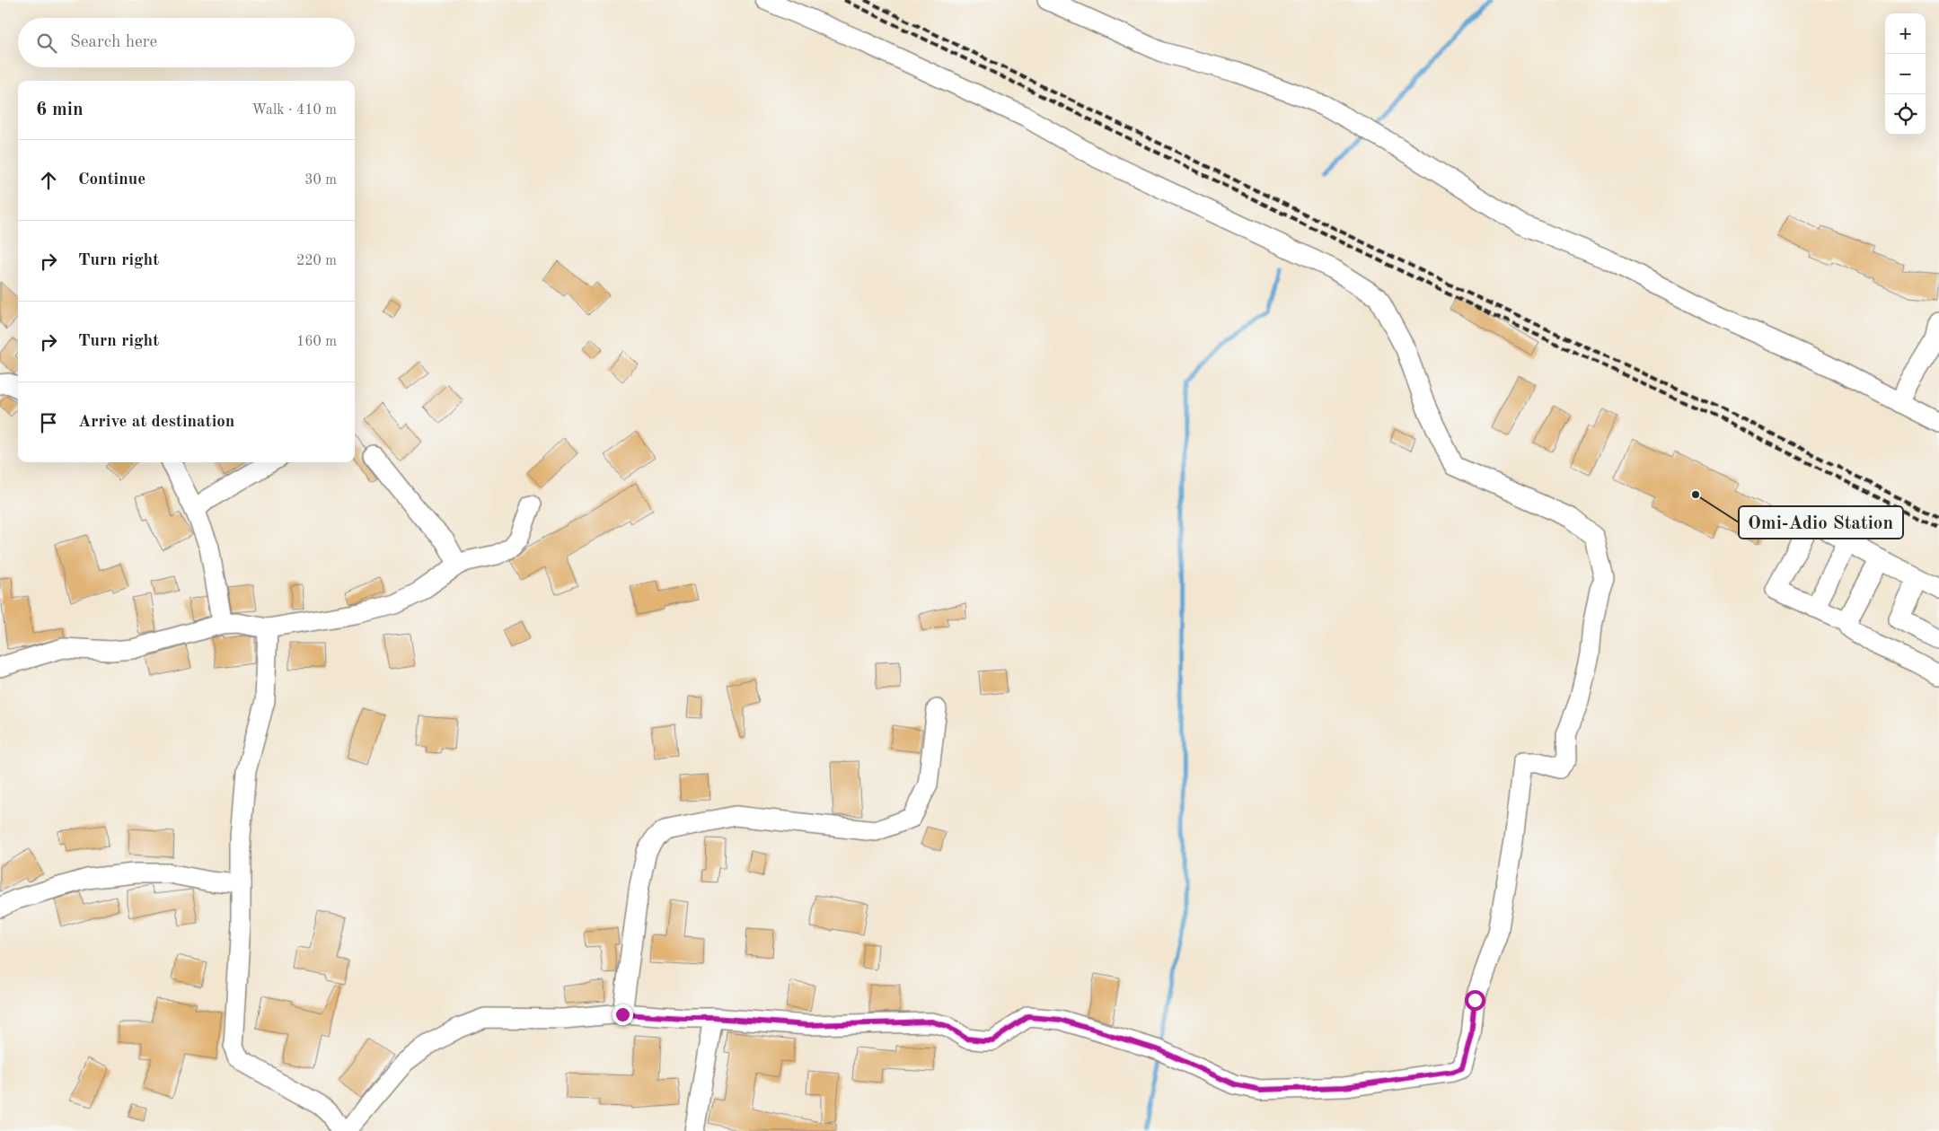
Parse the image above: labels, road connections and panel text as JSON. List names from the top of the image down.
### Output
{
  "places": ["Omi-Adio Station"],
  "page": {
    "map_buttons": ["+", "−"],
    "search": "Search here",
    "heading": ["6 min", "Walk · 410 m"],
    "list": [
      ["Continue", "30 m"],
      ["Turn right", "220 m"],
      ["Turn right", "160 m"],
      "Arrive at destination"
    ]
  }
}
